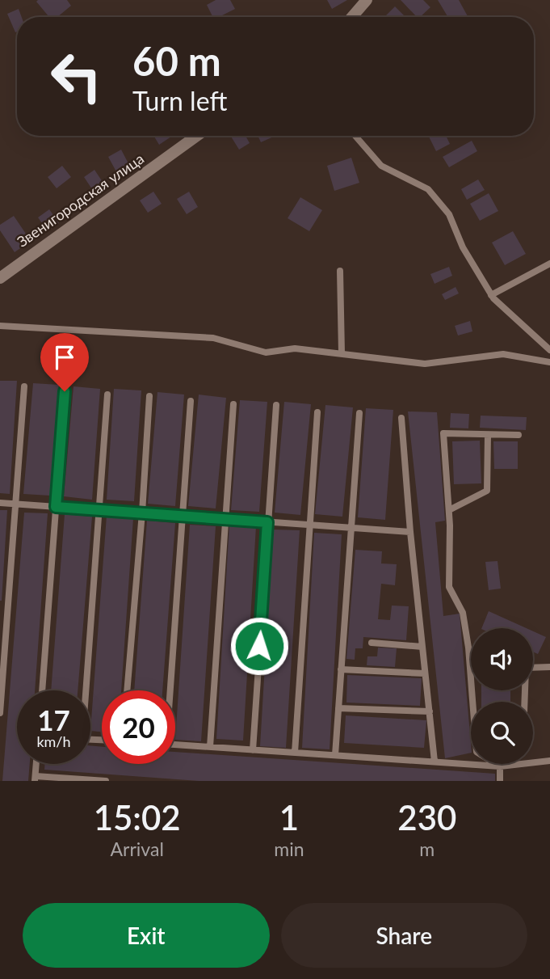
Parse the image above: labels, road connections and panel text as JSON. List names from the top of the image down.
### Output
{
  "streets": {
    "street": ["Звенигородская улица"]
  },
  "page": {
    "turn": ["60 m", "Turn left"],
    "speed": "17 km/h",
    "limit": "20",
    "eta": [
      "15:02",
      "Arrival",
      "1",
      "min",
      "230",
      "m"
    ],
    "buttons": ["Exit", "Share"]
  }
}
